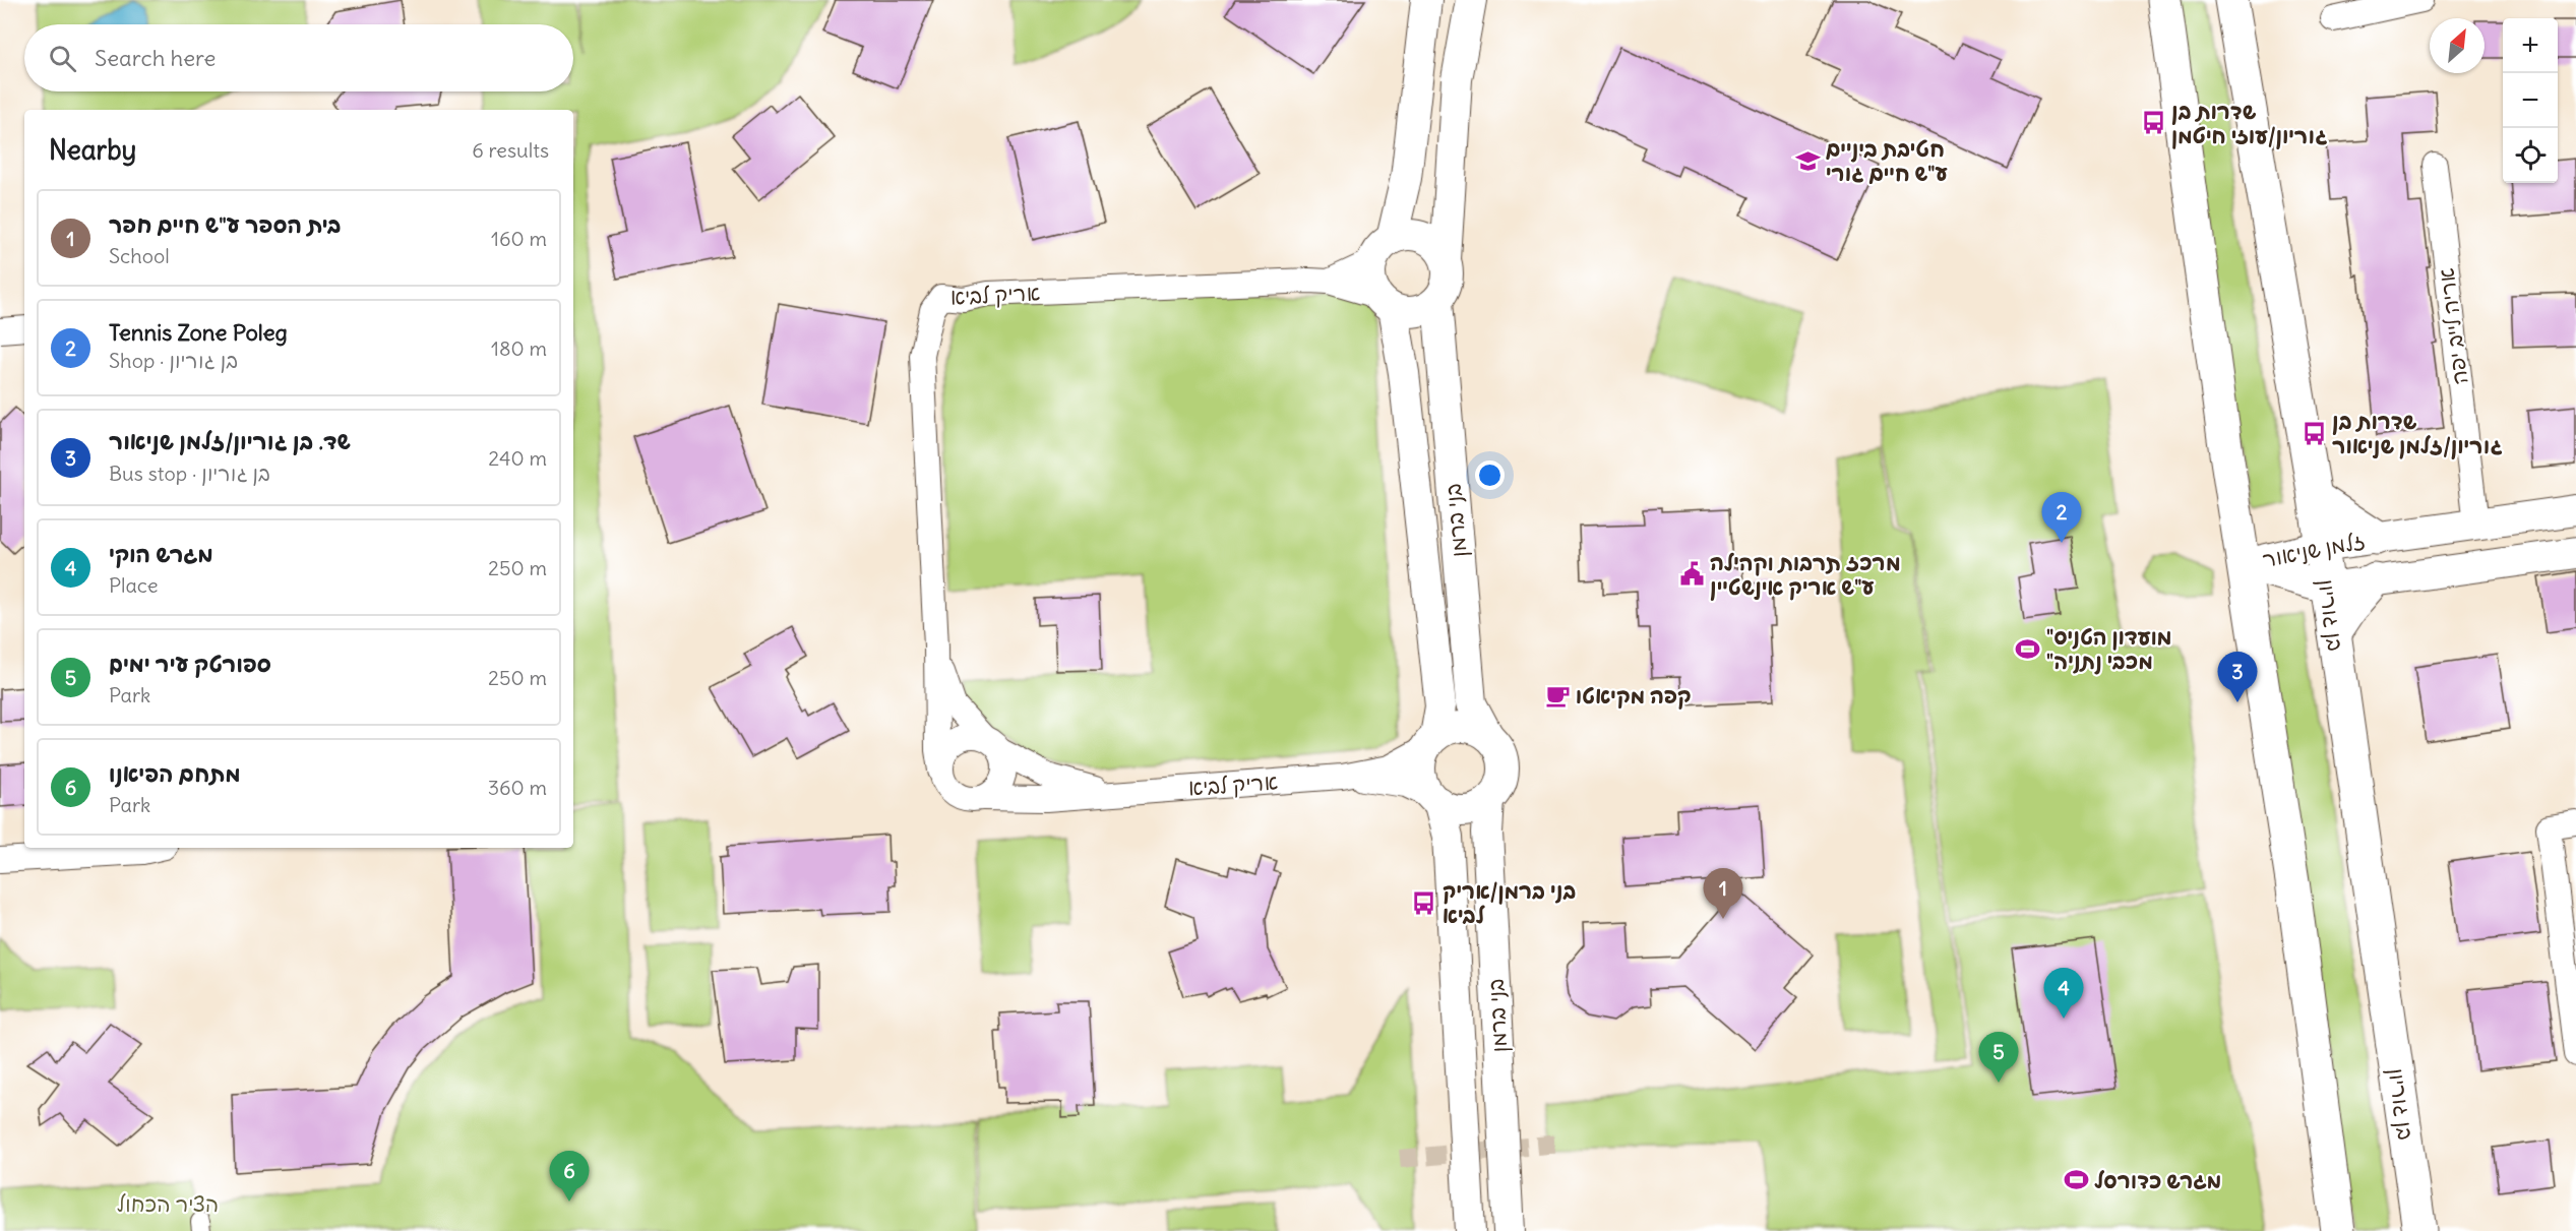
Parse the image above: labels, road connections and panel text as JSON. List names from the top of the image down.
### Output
{
  "streets": {
    "main road": ["בן גוריון"],
    "street": [
      "אריק לביא",
      "אריה לייב יפה",
      "בני ברמן",
      "זלמן שניאור"
    ]
  },
  "crossings": [
    ["אריק לביא", "בני ברמן"],
    ["אריה לייב יפה", "זלמן שניאור"],
    ["זלמן שניאור", "בן גוריון"]
  ],
  "parks": ["הציר הכחול"],
  "places": {
    "bus stop": ["שדרות בן גוריון/עוזי חיטמן", "שדרות בן גוריון/זלמן שניאור", "בני ברמן/אריק לביא"],
    "school or university": ["חטיבת ביניים ע\"ש חיים גורי"],
    "public building": ["מרכז תרבות וקהילה ע\"ש אריק אינשטיין"],
    "sports": ["\"מועדון הטניס \"מכבי נתניה", "מגרש כדורסל"],
    "cafe": ["קפה מקיאטו"]
  },
  "north": "top right",
  "page": {
    "map_buttons": ["+", "−"],
    "search": "Search here",
    "heading": ["Nearby", "6 results"],
    "list": [
      {
        "mark": "1",
        "name": "בית הספר ע\"ש חיים חפר",
        "note": "School",
        "value": "160 m"
      },
      {
        "mark": "2",
        "name": "Tennis Zone Poleg",
        "note": "Shop · בן גוריון",
        "value": "180 m"
      },
      {
        "mark": "3",
        "name": "שד. בן גוריון/זלמן שניאור",
        "note": "Bus stop · בן גוריון",
        "value": "240 m"
      },
      {
        "mark": "4",
        "name": "מגרש הוקי",
        "note": "Place",
        "value": "250 m"
      },
      {
        "mark": "5",
        "name": "ספורטק עיר ימים",
        "note": "Park",
        "value": "250 m"
      },
      {
        "mark": "6",
        "name": "מתחם הפיאנו",
        "note": "Park",
        "value": "360 m"
      }
    ],
    "pins": [
      "2",
      "3",
      "1",
      "4",
      "5",
      "6"
    ]
  }
}
